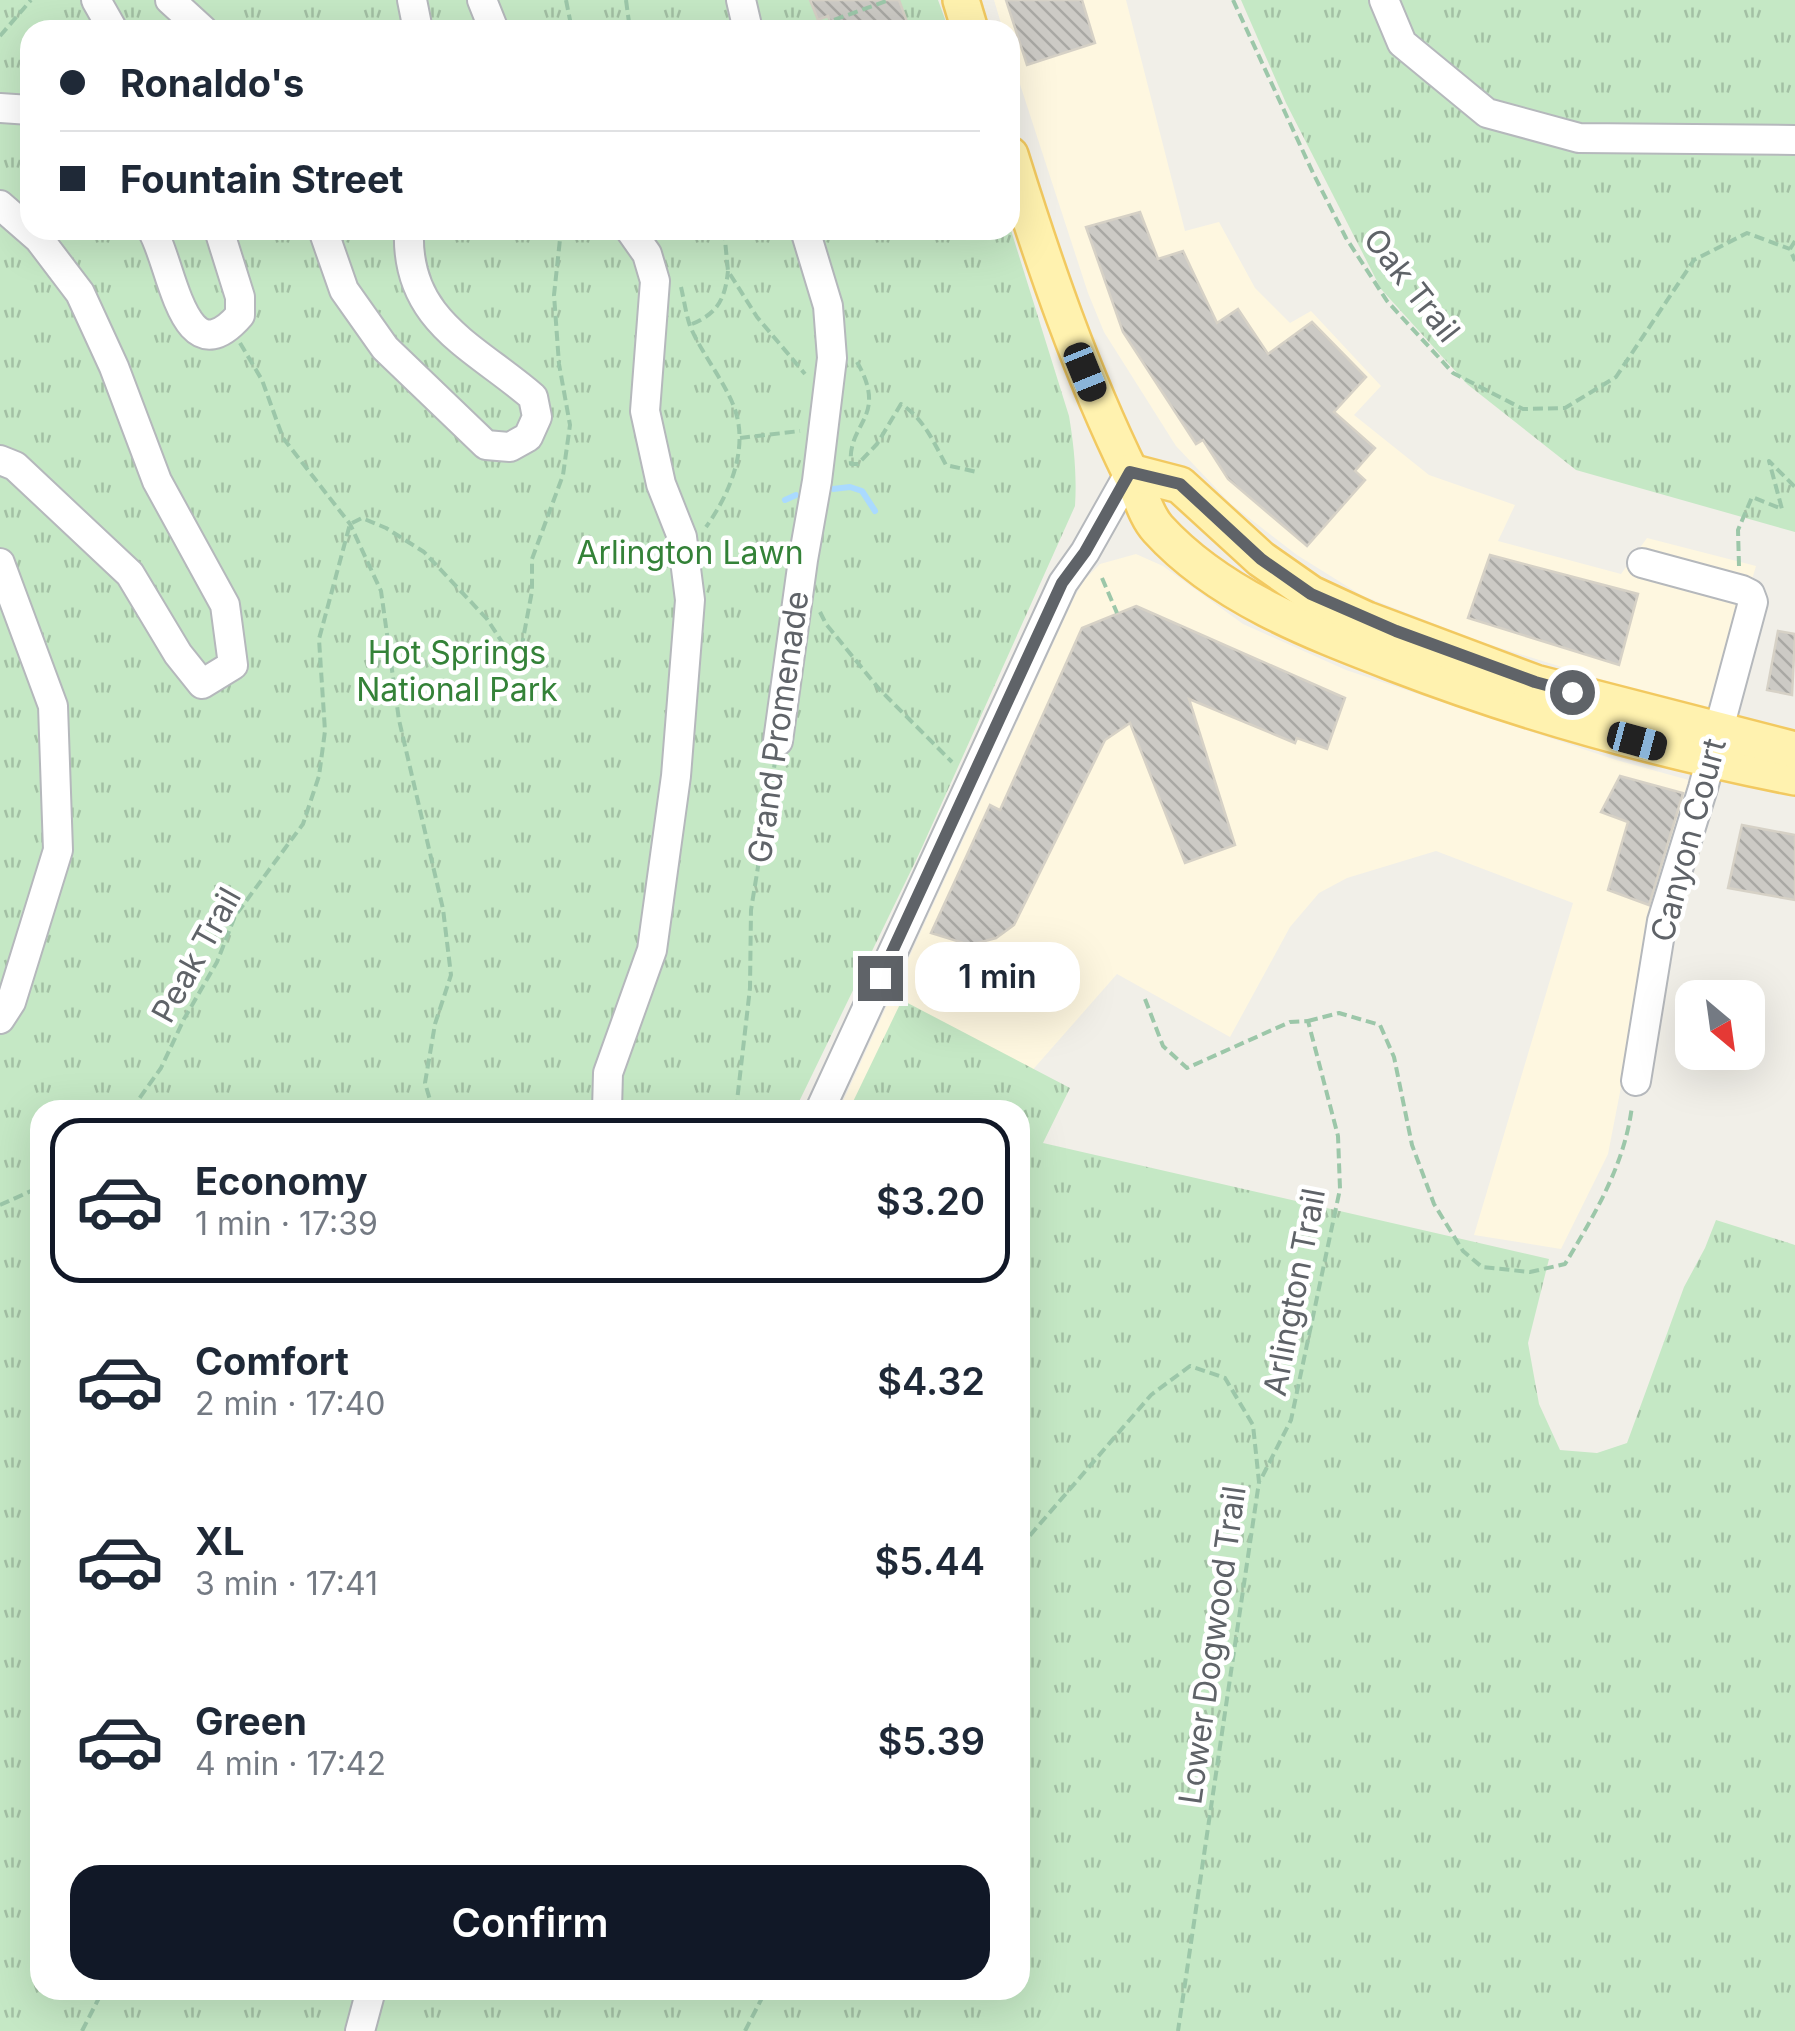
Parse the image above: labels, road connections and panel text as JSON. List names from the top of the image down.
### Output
{
  "streets": {
    "street": ["Grand Promenade", "Canyon Court"],
    "path": [
      "Oak Trail",
      "Peak Trail",
      "Arlington Trail",
      "Lower Dogwood Trail"
    ]
  },
  "crossings": [
    ["Arlington Trail", "Lower Dogwood Trail"]
  ],
  "parks": ["Arlington Lawn", "Hot Springs National Park"],
  "north": "bottom right",
  "page": {
    "banner": ["Ronaldo's", "Fountain Street"],
    "bubble": "1 min",
    "list": [
      {
        "name": "Economy",
        "note": "1 min · 17:39",
        "value": "$3.20"
      },
      {
        "name": "Comfort",
        "note": "2 min · 17:40",
        "value": "$4.32"
      },
      {
        "name": "XL",
        "note": "3 min · 17:41",
        "value": "$5.44"
      },
      {
        "name": "Green",
        "note": "4 min · 17:42",
        "value": "$5.39"
      }
    ],
    "buttons": "Confirm"
  }
}
